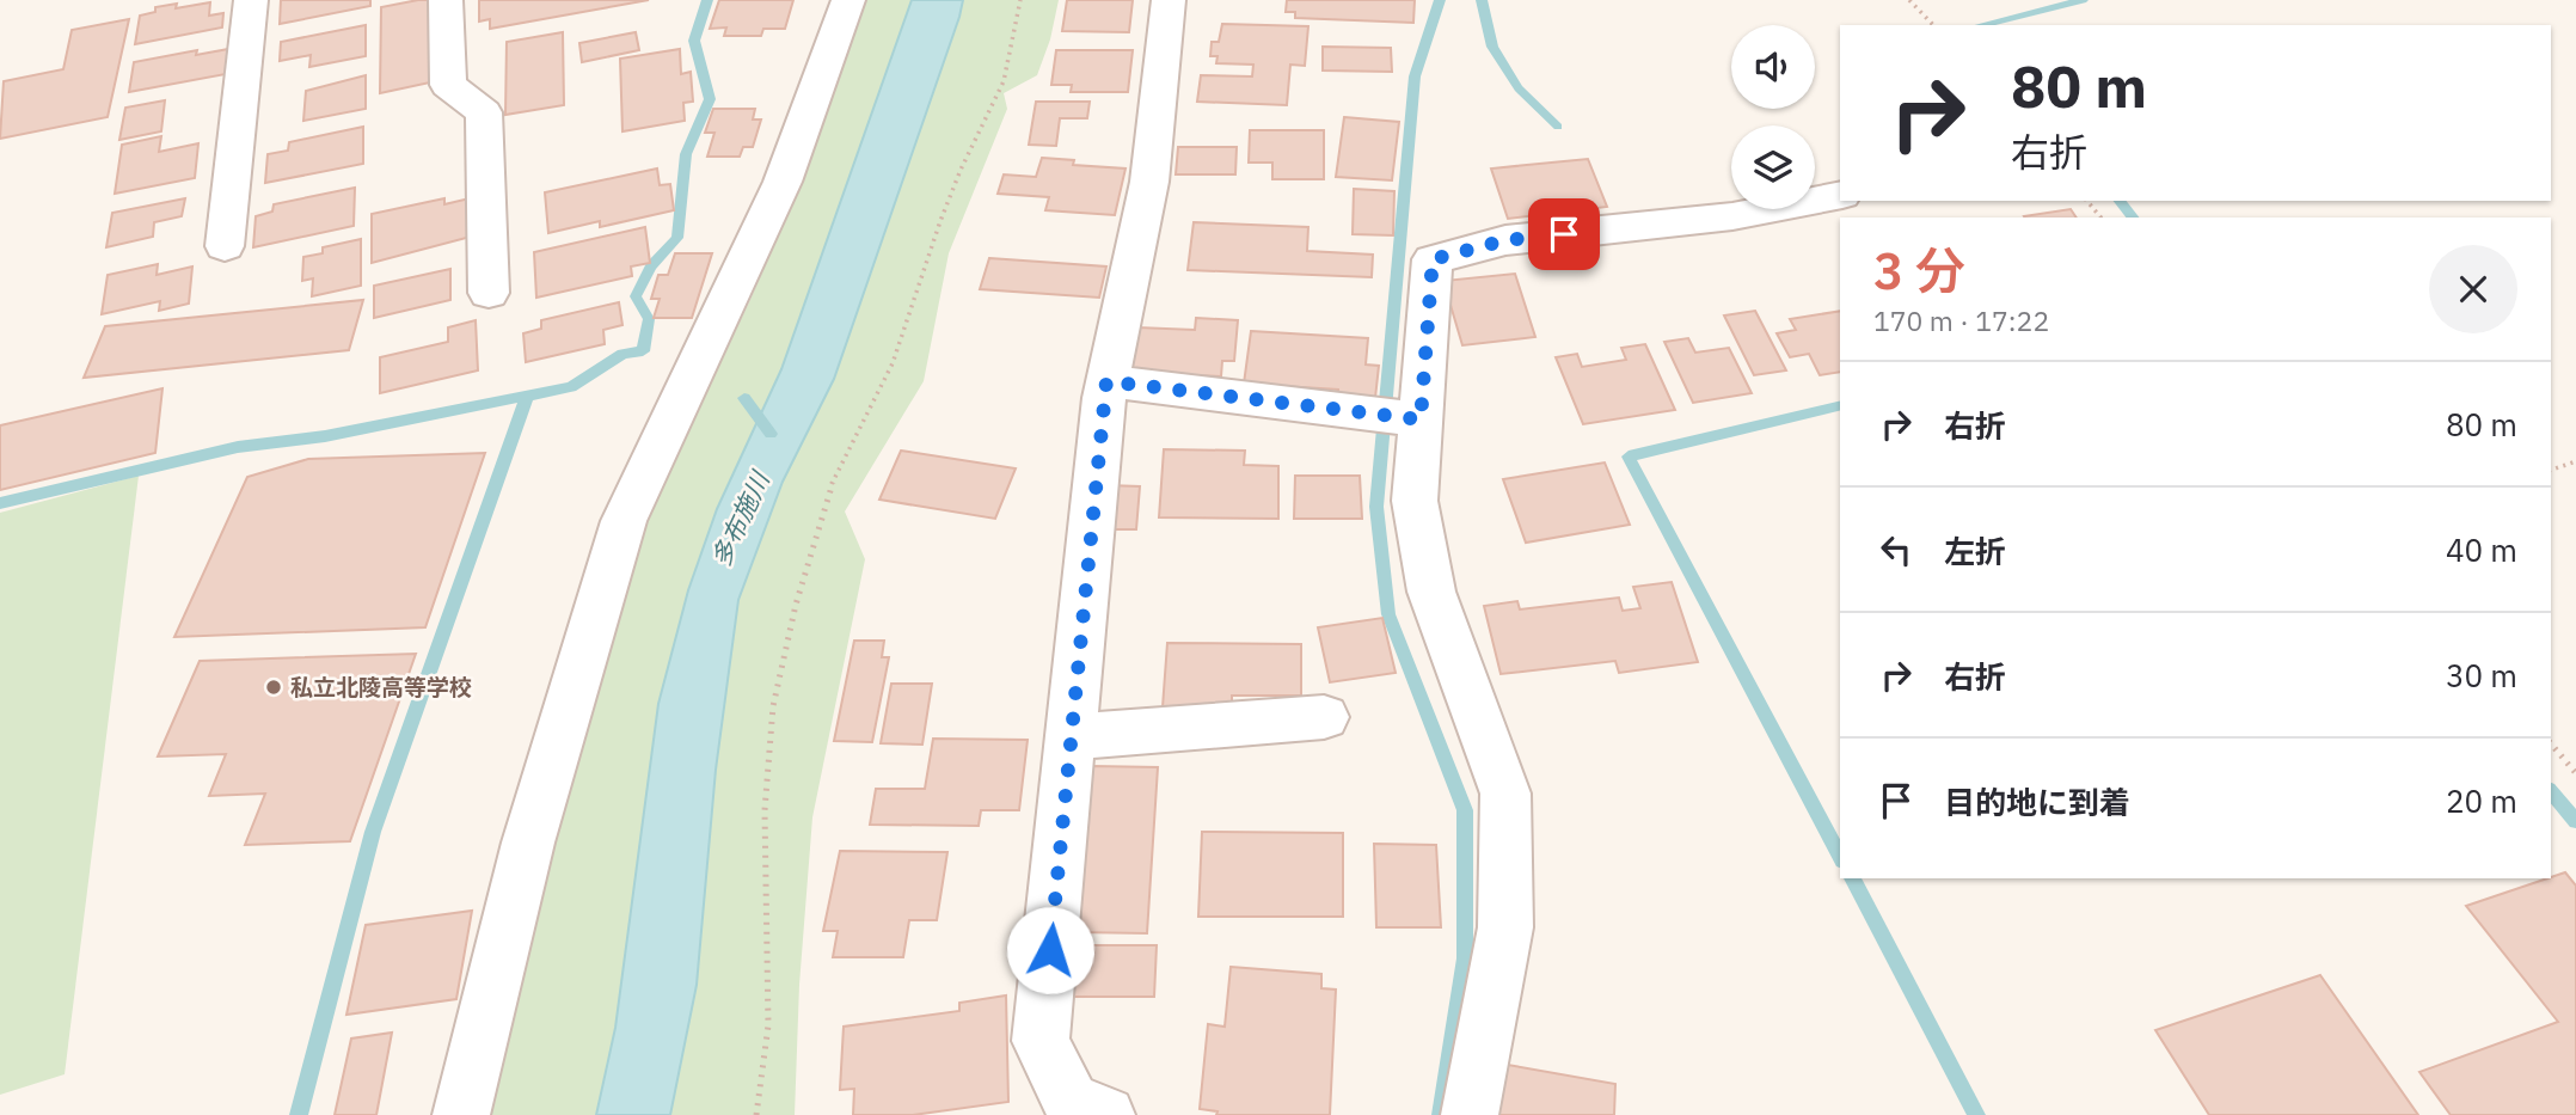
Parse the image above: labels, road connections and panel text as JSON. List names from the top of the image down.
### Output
{
  "water": ["多布施川"],
  "places": ["私立北陵高等学校"],
  "page": {
    "turn": ["80 m", "右折"],
    "heading": ["3 分", "170 m · 17:22"],
    "list": [
      {
        "name": "右折",
        "value": "80 m"
      },
      {
        "name": "左折",
        "value": "40 m"
      },
      {
        "name": "右折",
        "value": "30 m"
      },
      {
        "name": "目的地に到着",
        "value": "20 m"
      }
    ]
  }
}
